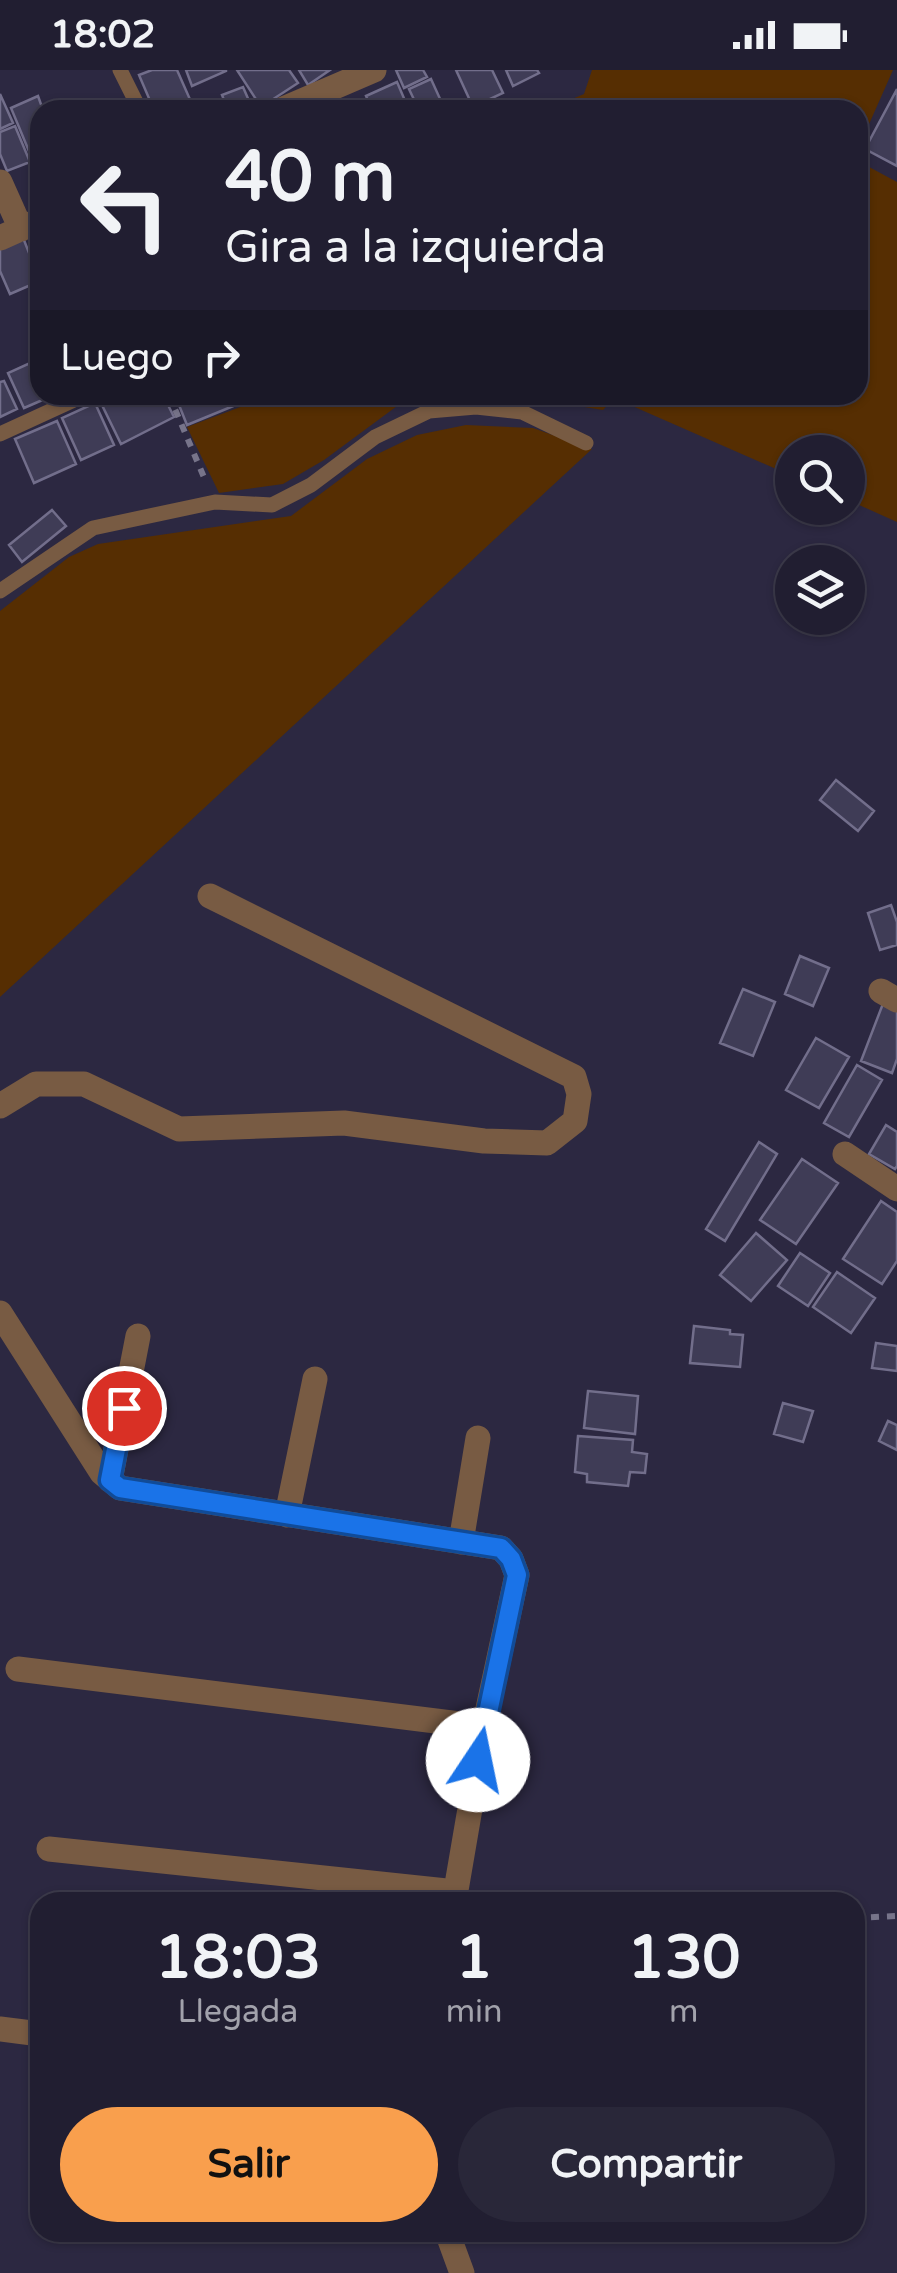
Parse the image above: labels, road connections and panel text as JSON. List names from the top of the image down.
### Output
{
  "page": {
    "status": "18:02",
    "turn": ["40 m", "Gira a la izquierda"],
    "then": "Luego",
    "eta": [
      "18:03",
      "Llegada",
      "1",
      "min",
      "130",
      "m"
    ],
    "buttons": ["Salir", "Compartir"]
  }
}
